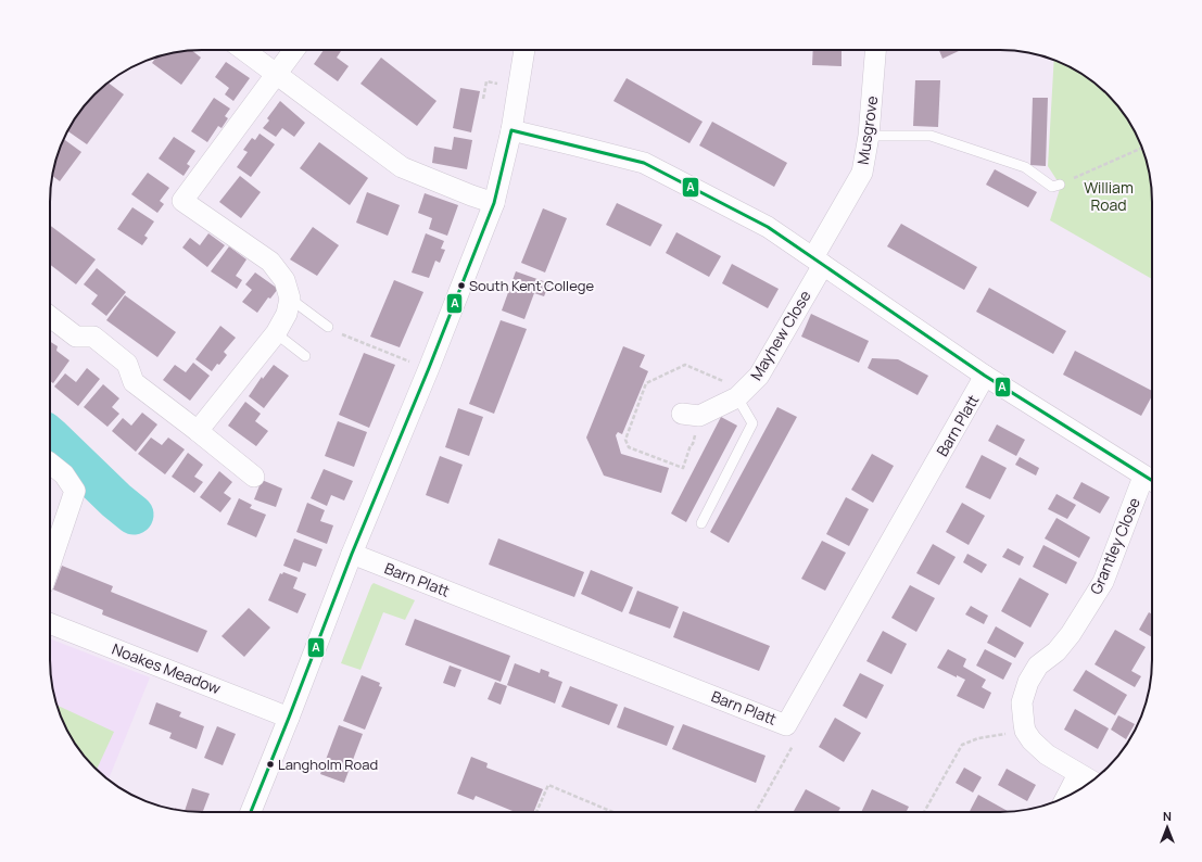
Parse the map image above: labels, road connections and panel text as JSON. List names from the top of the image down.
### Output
{
  "streets": {
    "street": [
      "Musgrove",
      "Mayhew Close",
      "Barn Platt",
      "Grantley Close",
      "Noakes Meadow"
    ]
  },
  "crossings": [
    ["Musgrove", "Mayhew Close"]
  ],
  "parks": ["William Road"],
  "places": ["South Kent College", "Langholm Road"],
  "lines": ["transit line A"],
  "north": "top"
}
